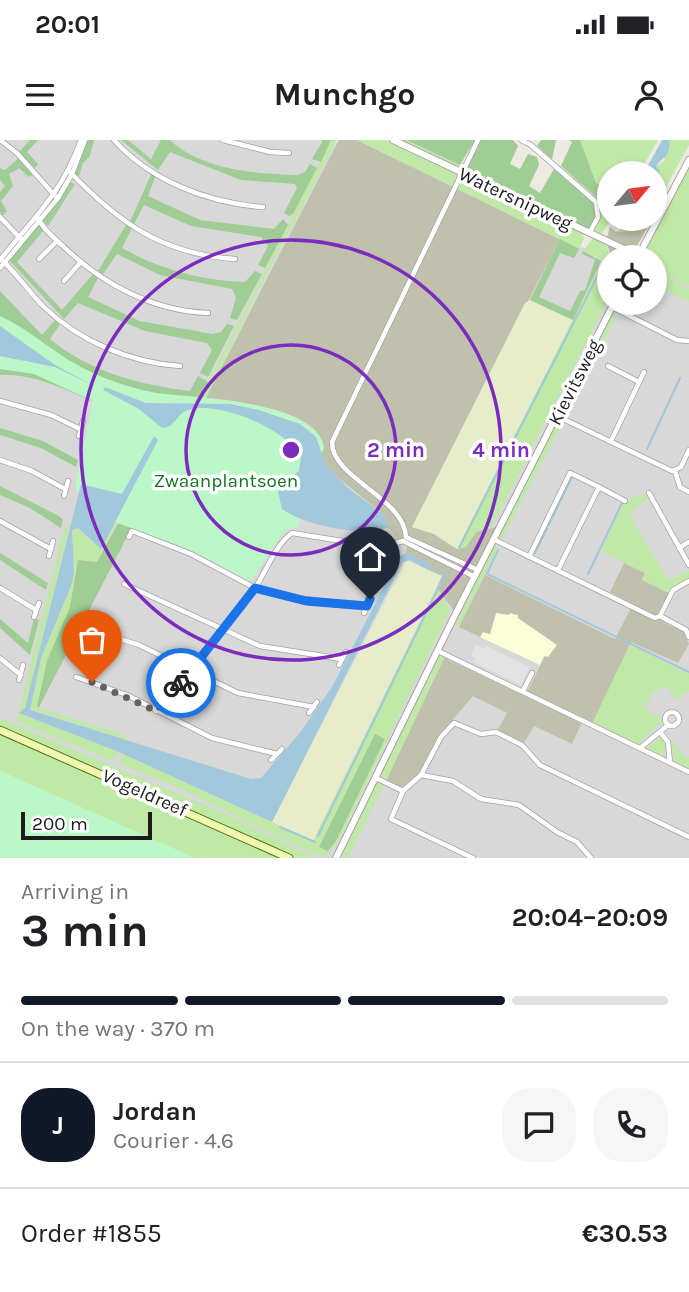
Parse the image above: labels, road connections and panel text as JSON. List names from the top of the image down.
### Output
{
  "streets": {
    "main road": ["Vogeldreef"],
    "street": ["Watersnipweg", "Kievitsweg"]
  },
  "parks": ["Zwaanplantsoen"],
  "scale_bar": "200 m",
  "north": "top right",
  "page": {
    "status": "20:01",
    "header": "Munchgo",
    "scale": "200 m",
    "heading": ["3 min", "Arriving in", "20:04–20:09"],
    "panel": [
      "Jordan",
      "Courier · 4.6",
      "Order #1855",
      "€30.53"
    ],
    "bar": "On the way · 370 m",
    "round": "J"
  },
  "rings": ["2 min", "4 min"]
}
